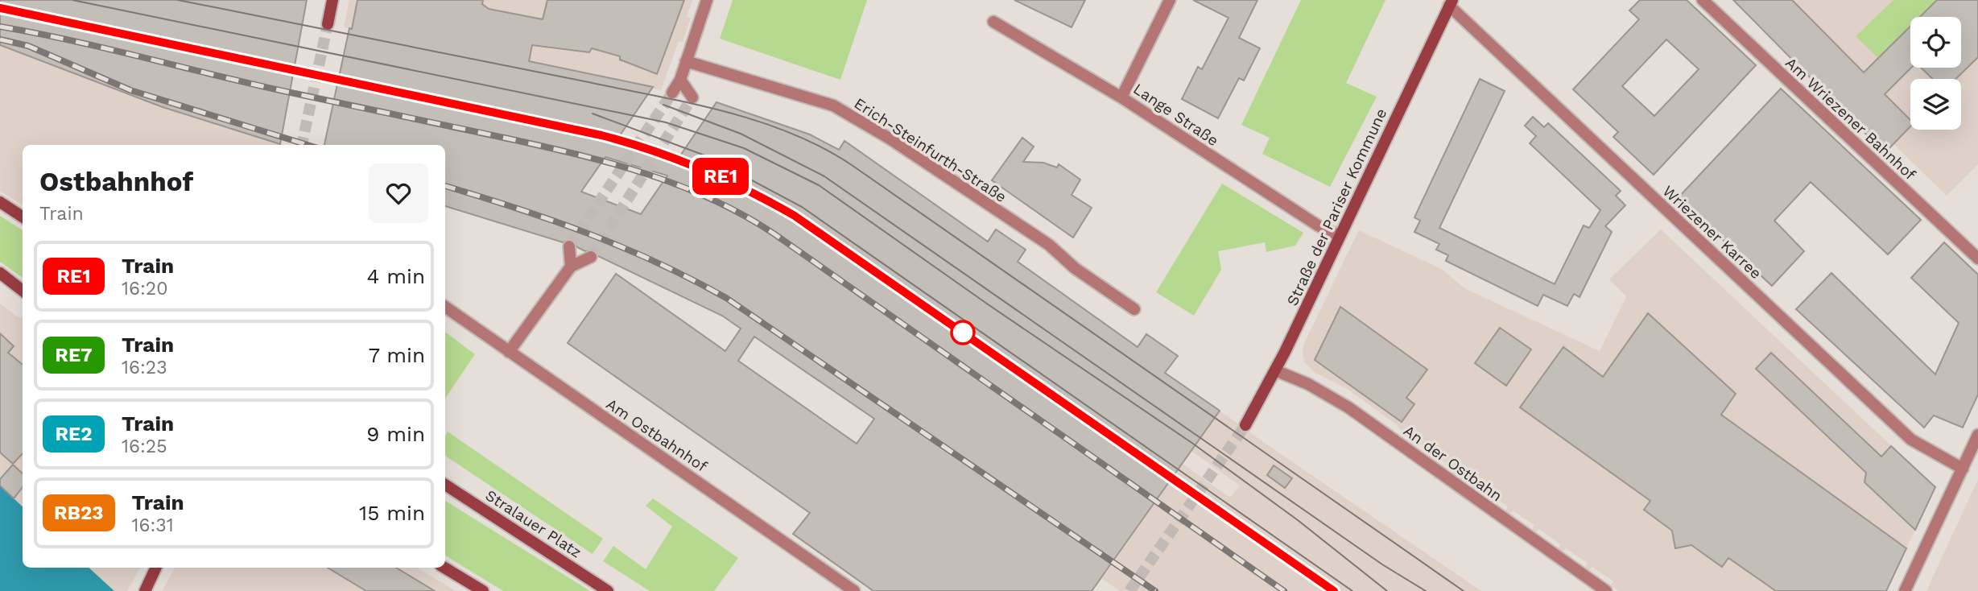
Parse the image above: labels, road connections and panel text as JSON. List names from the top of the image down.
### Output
{
  "streets": {
    "street": [
      "Lange Straße",
      "Am Wriezener Bahnhof",
      "Erich-Steinfurth-Straße",
      "Straße der Pariser Kommune",
      "Wriezener Karree",
      "Am Ostbahnhof",
      "An der Ostbahn",
      "Stralauer Platz"
    ]
  },
  "crossings": [
    ["Lange Straße", "Straße der Pariser Kommune"],
    ["Straße der Pariser Kommune", "Wriezener Karree"],
    ["Straße der Pariser Kommune", "An der Ostbahn"]
  ],
  "page": {
    "on_map": "RE1",
    "heading": ["Ostbahnhof", "Train"],
    "list": [
      {
        "mark": "RE1",
        "name": "Train",
        "note": "16:20",
        "value": "4 min"
      },
      {
        "mark": "RE7",
        "name": "Train",
        "note": "16:23",
        "value": "7 min"
      },
      {
        "mark": "RE2",
        "name": "Train",
        "note": "16:25",
        "value": "9 min"
      },
      {
        "mark": "RB23",
        "name": "Train",
        "note": "16:31",
        "value": "15 min"
      }
    ]
  }
}
